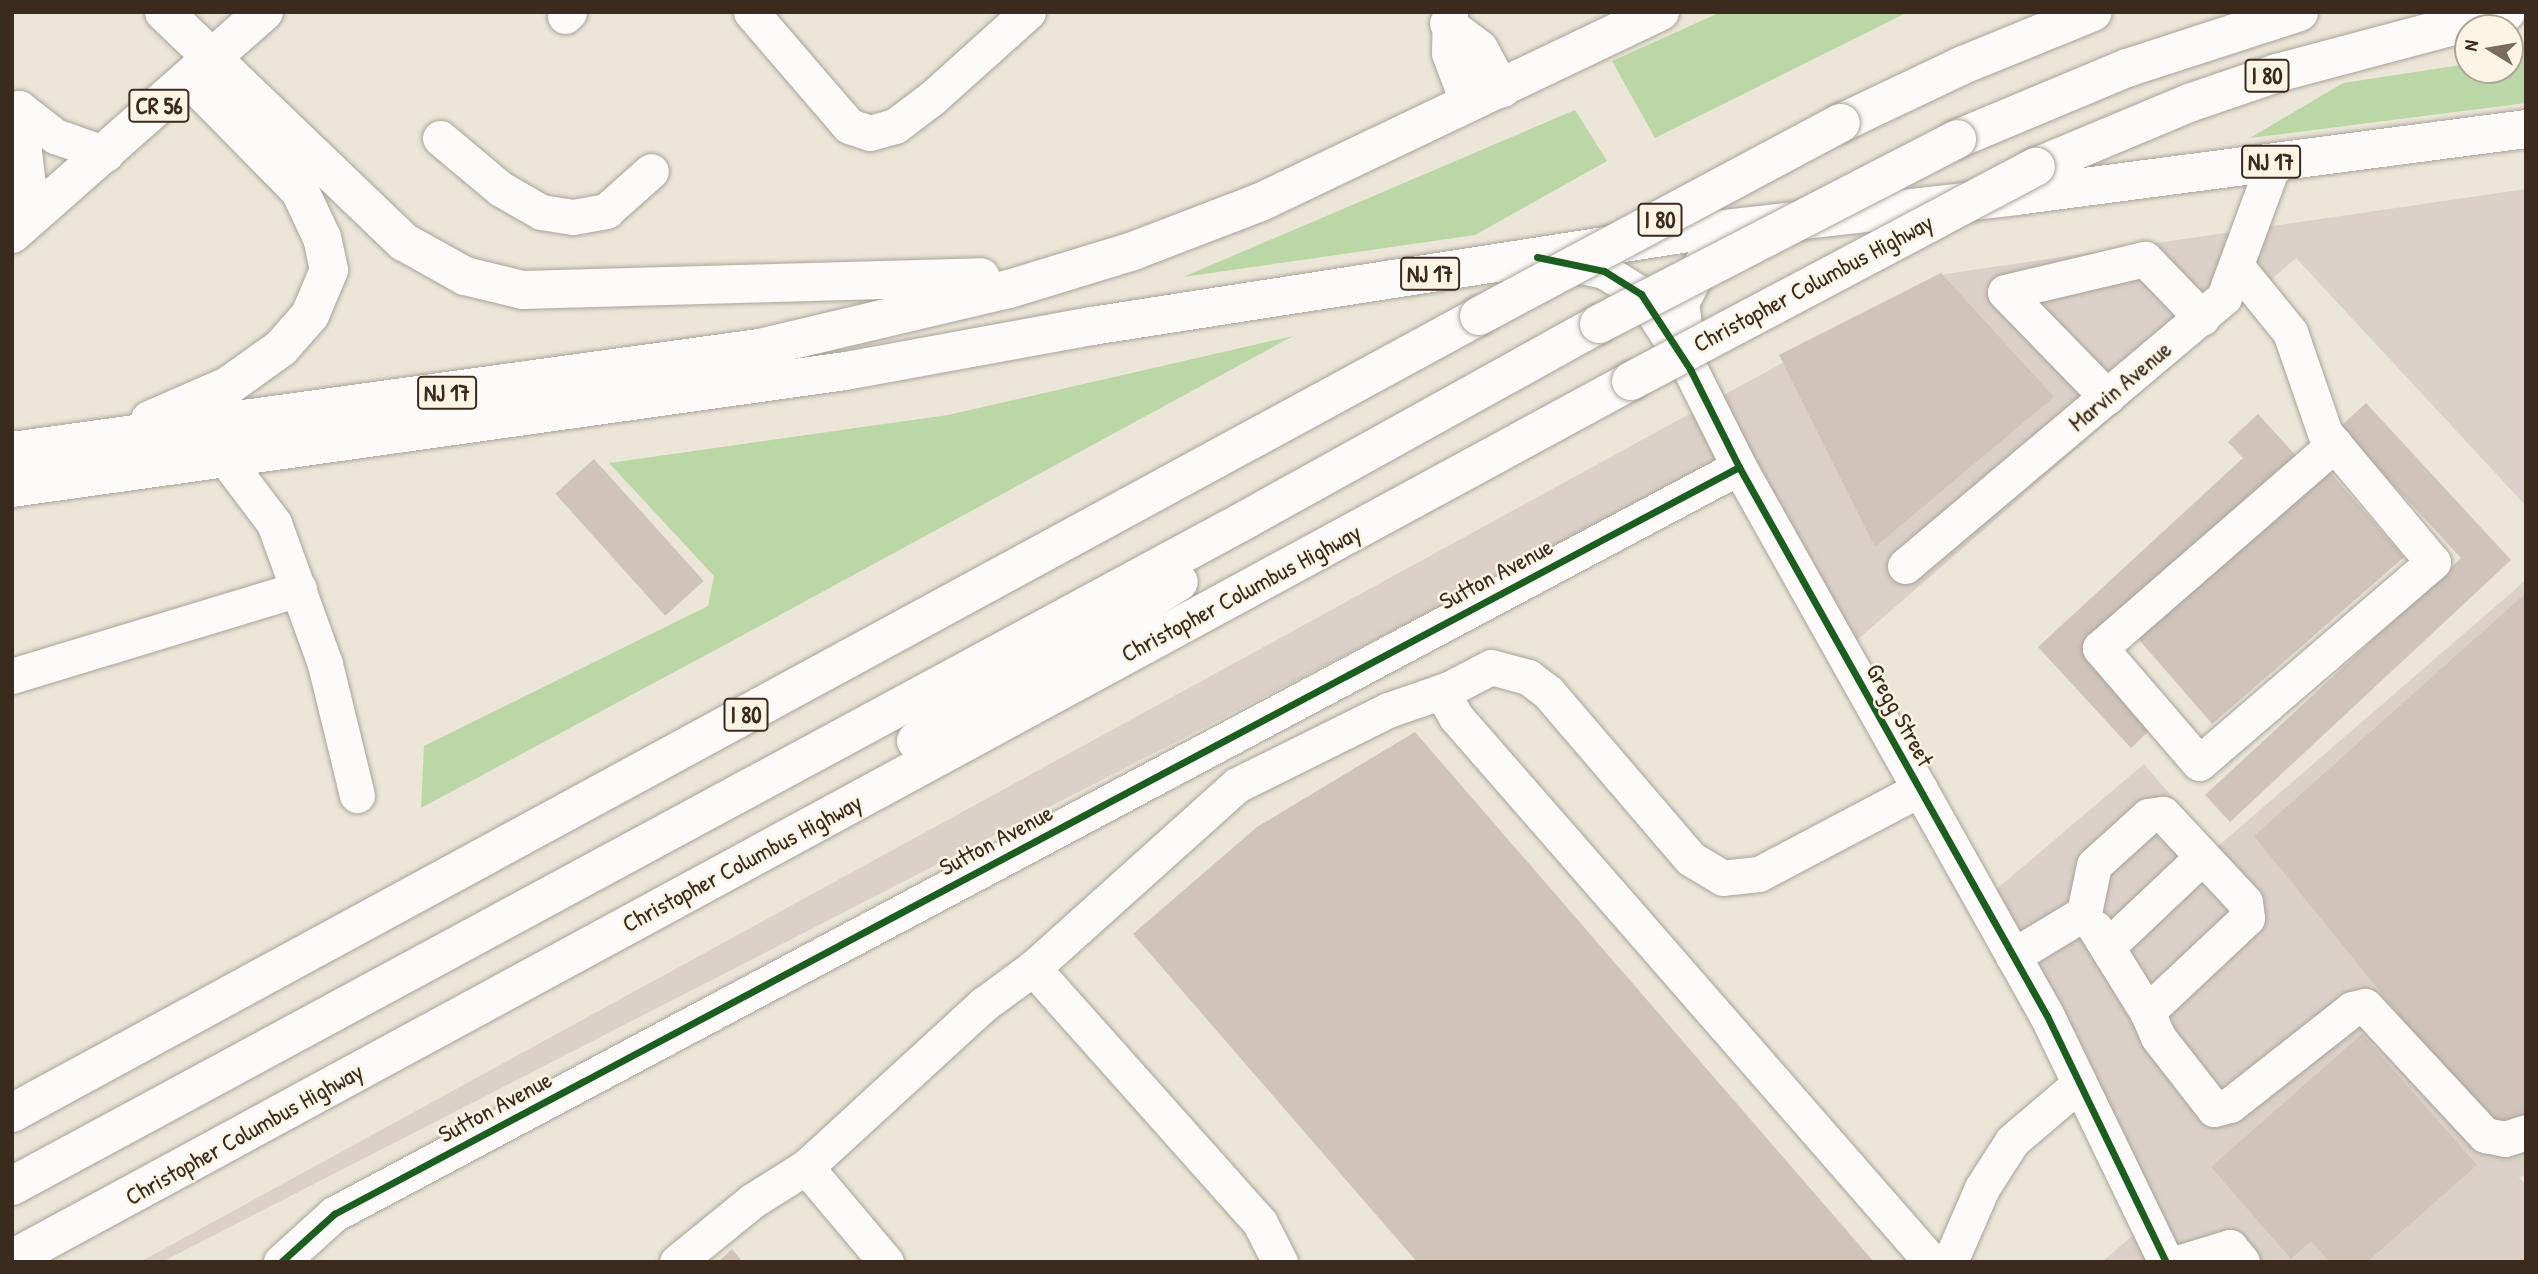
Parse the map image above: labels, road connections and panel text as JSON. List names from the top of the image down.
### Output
{
  "streets": {
    "main road": [
      "I 80",
      "CR 56",
      "NJ 17",
      "Christopher Columbus Highway"
    ],
    "street": ["Marvin Avenue", "Sutton Avenue", "Gregg Street"]
  },
  "crossings": [
    ["NJ 17", "Marvin Avenue"],
    ["NJ 17", "Gregg Street"],
    ["Sutton Avenue", "Gregg Street"]
  ],
  "north": "left"
}
